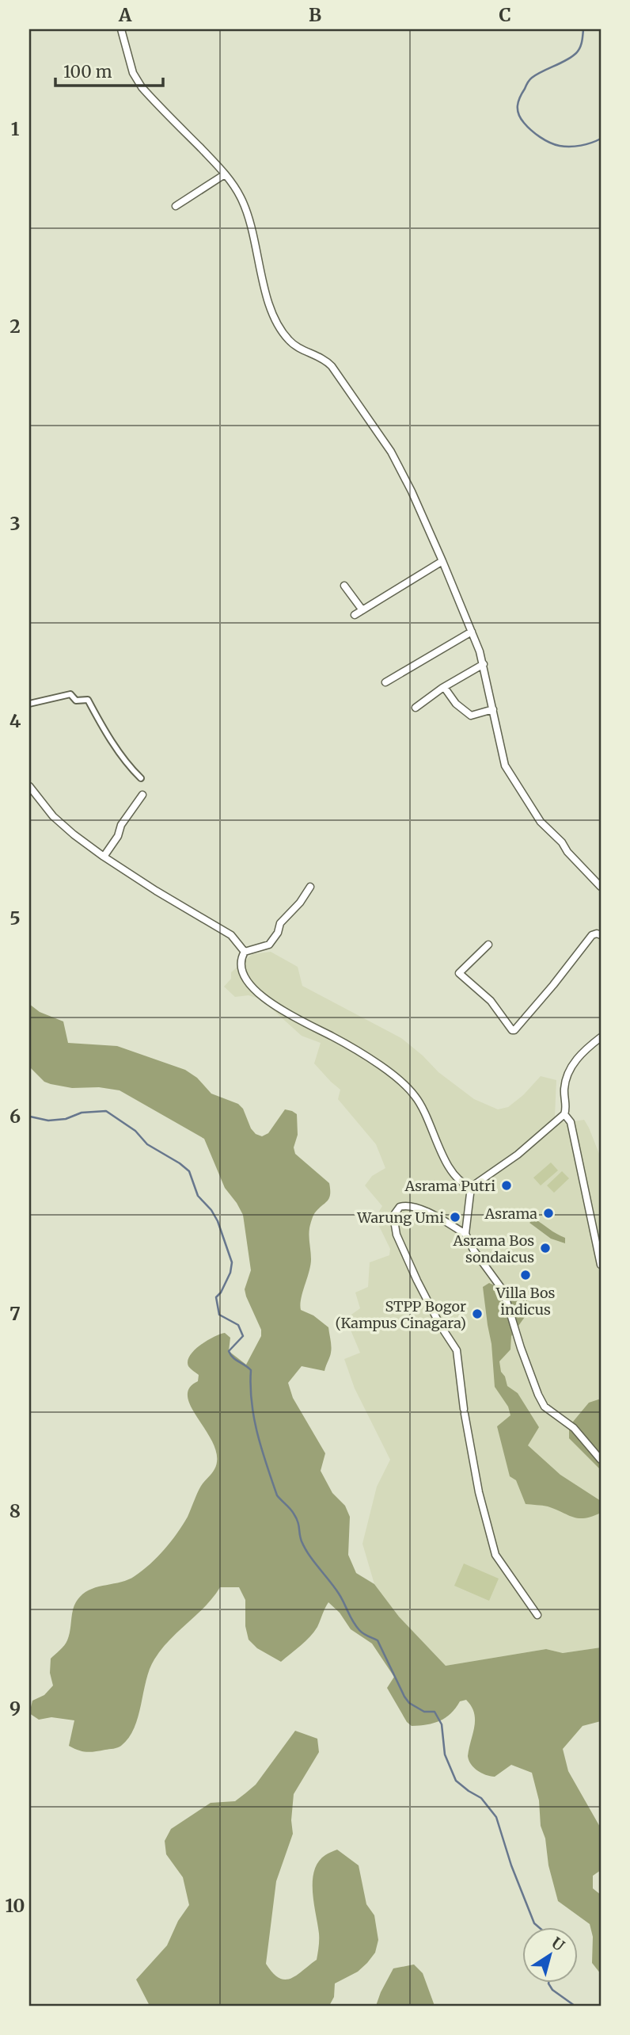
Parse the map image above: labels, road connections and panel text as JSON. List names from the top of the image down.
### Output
{
  "places": [
    "Asrama Putri",
    "Asrama",
    "Warung Umi",
    "Asrama Bos sondaicus",
    "Villa Bos indicus",
    "STPP Bogor (Kampus Cinagara)"
  ],
  "scale_bar": "100 m",
  "north": "top right",
  "grid": {
    "columns": ["A", "B", "C"],
    "rows": [
      "1",
      "2",
      "3",
      "4",
      "5",
      "6",
      "7",
      "8",
      "9",
      "10"
    ]
  }
}
